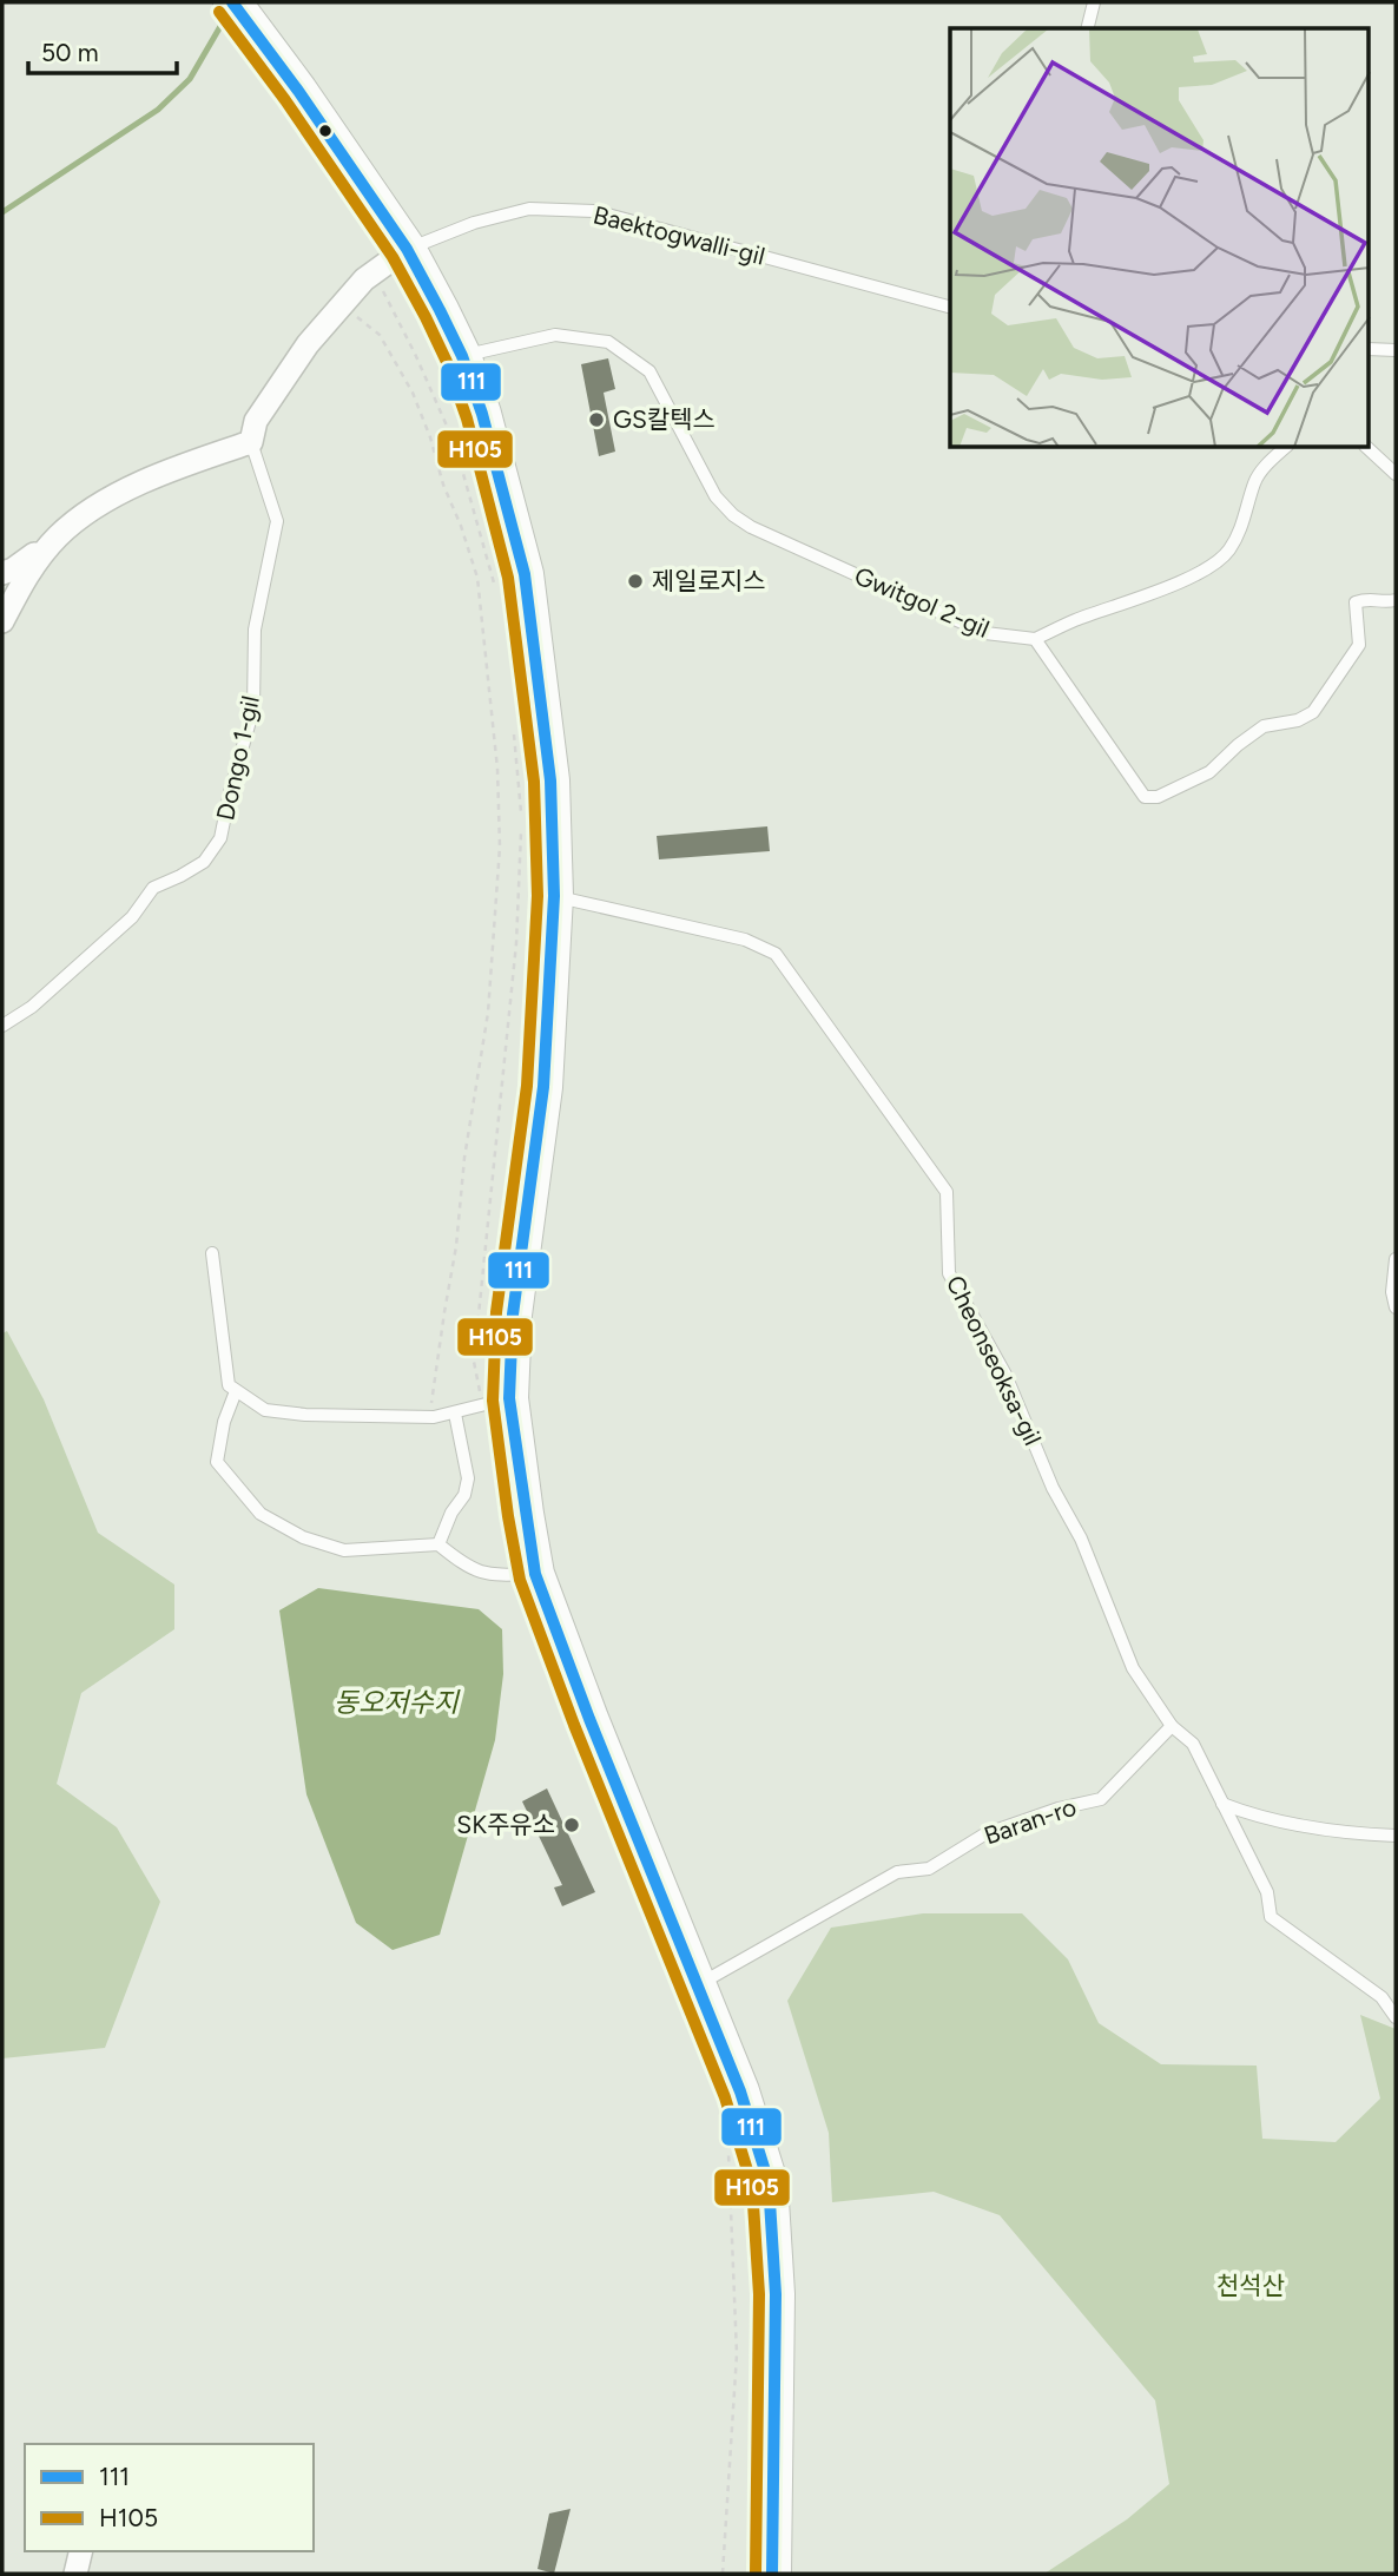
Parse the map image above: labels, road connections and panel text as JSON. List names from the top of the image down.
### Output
{
  "streets": {
    "lane": [
      "Baektogwalli-gil",
      "Gwitgol 2-gil",
      "Dongo 1-gil",
      "Cheonseoksa-gil",
      "Baran-ro"
    ]
  },
  "crossings": [
    ["Cheonseoksa-gil", "Baran-ro"]
  ],
  "water": ["동오저수지"],
  "parks": ["천석산"],
  "places": ["GS칼텍스", "제일로지스", "SK주유소"],
  "lines": ["transit line 111", "transit line H105"],
  "legend": ["111", "H105"],
  "scale_bar": "50 m"
}
